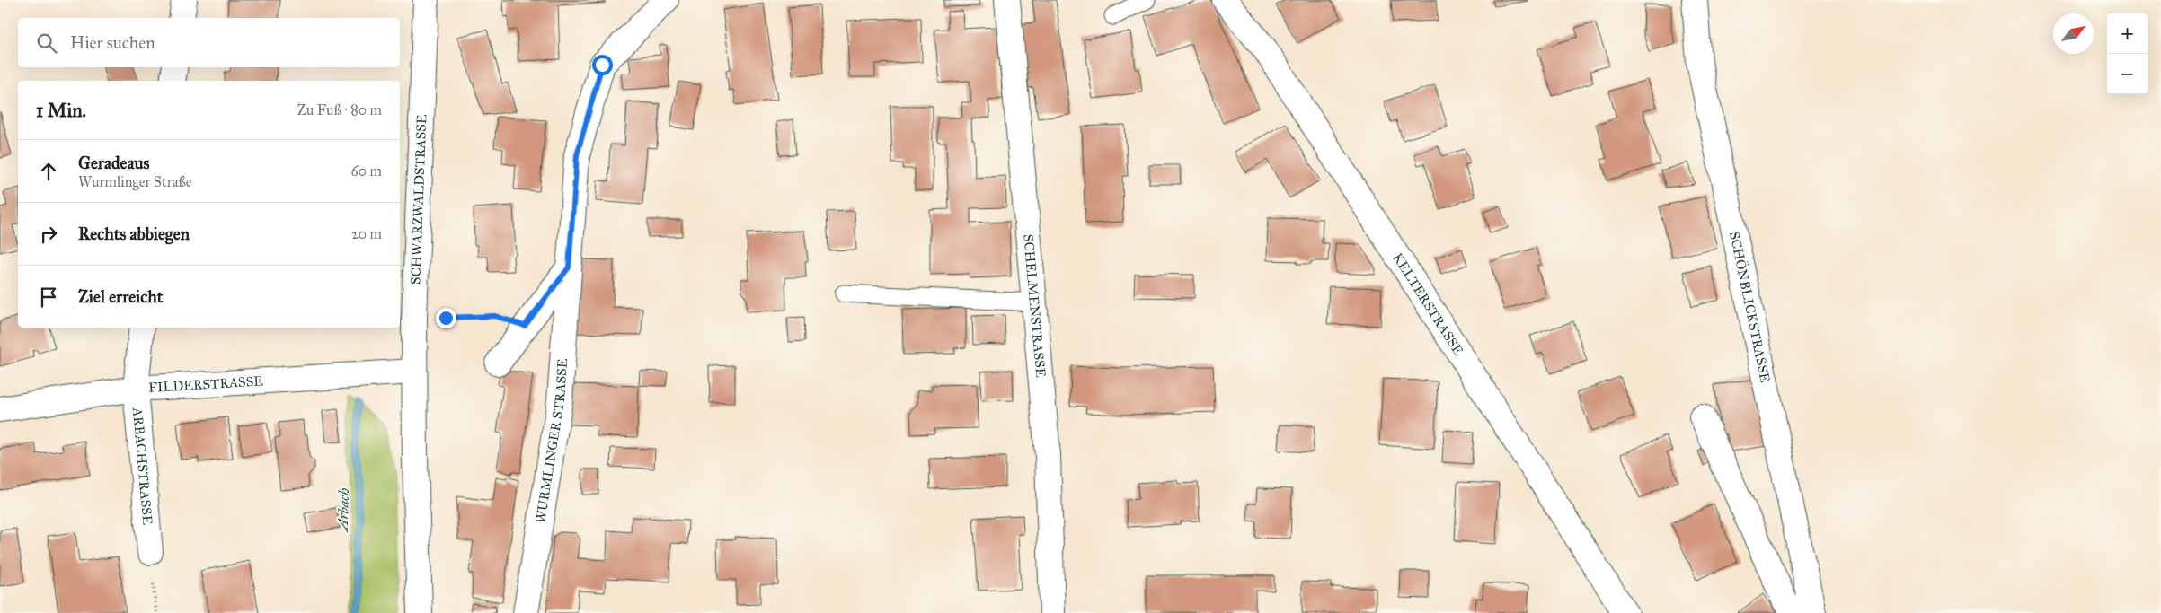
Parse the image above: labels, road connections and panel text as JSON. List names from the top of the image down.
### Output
{
  "streets": {
    "street": [
      "SCHWARZWALDSTRASSE",
      "KELTERSTRASSE",
      "SCHELMENSTRASSE",
      "SCHÖNBLICKSTRASSE",
      "FILDERSTRASSE",
      "WURMLINGER STRASSE",
      "ARBACHSTRASSE"
    ]
  },
  "crossings": [
    ["SCHWARZWALDSTRASSE", "FILDERSTRASSE"],
    ["FILDERSTRASSE", "ARBACHSTRASSE"]
  ],
  "water": ["Arbach"],
  "north": "top right",
  "page": {
    "map_buttons": ["+", "−"],
    "search": "Hier suchen",
    "heading": ["1 Min.", "Zu Fuß · 80 m"],
    "list": [
      ["Geradeaus", "Wurmlinger Straße", "60 m"],
      ["Rechts abbiegen", "20 m"],
      "Ziel erreicht"
    ]
  }
}
